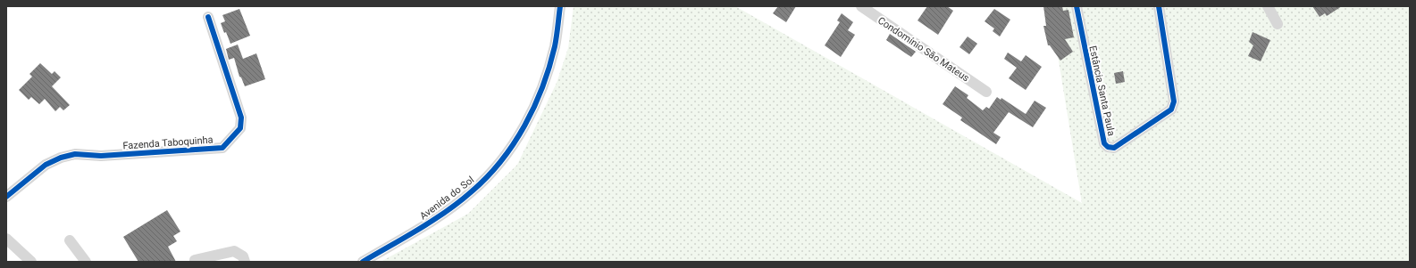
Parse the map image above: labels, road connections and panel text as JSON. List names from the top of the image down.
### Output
{
  "streets": {
    "street": [
      "Condomínio São Mateus",
      "Estância Santa Paula",
      "Fazenda Taboquinha",
      "Avenida do Sol"
    ]
  }
}
